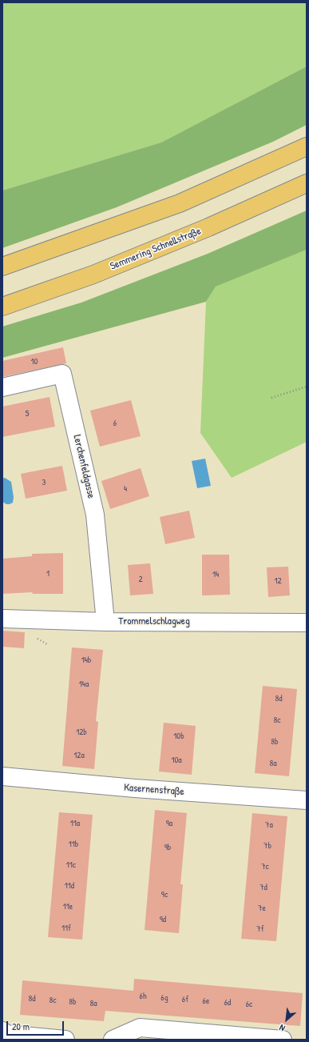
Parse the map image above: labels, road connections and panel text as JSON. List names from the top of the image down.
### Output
{
  "streets": {
    "highway": ["Semmering Schnellstraße"],
    "street": ["Lerchenfeldgasse", "Trommelschlagweg", "Kasernenstraße"]
  },
  "crossings": [
    ["Lerchenfeldgasse", "Trommelschlagweg"]
  ],
  "house_numbers": [
    "10",
    "5",
    "6",
    "3",
    "4",
    "1",
    "14",
    "2",
    "12",
    "14b",
    "14a",
    "8d",
    "8c",
    "12b",
    "10b",
    "8b",
    "12a",
    "10a",
    "8a",
    "11a",
    "9a",
    "7a",
    "11b",
    "7b",
    "9b",
    "11c",
    "7c",
    "11d",
    "7d",
    "9c",
    "11e",
    "7e",
    "9d",
    "11f",
    "7f",
    "6h",
    "6g",
    "8d",
    "6f",
    "8c",
    "6e",
    "8b",
    "6d",
    "8a",
    "6c"
  ],
  "scale_bar": "20 m",
  "north": "bottom left"
}
